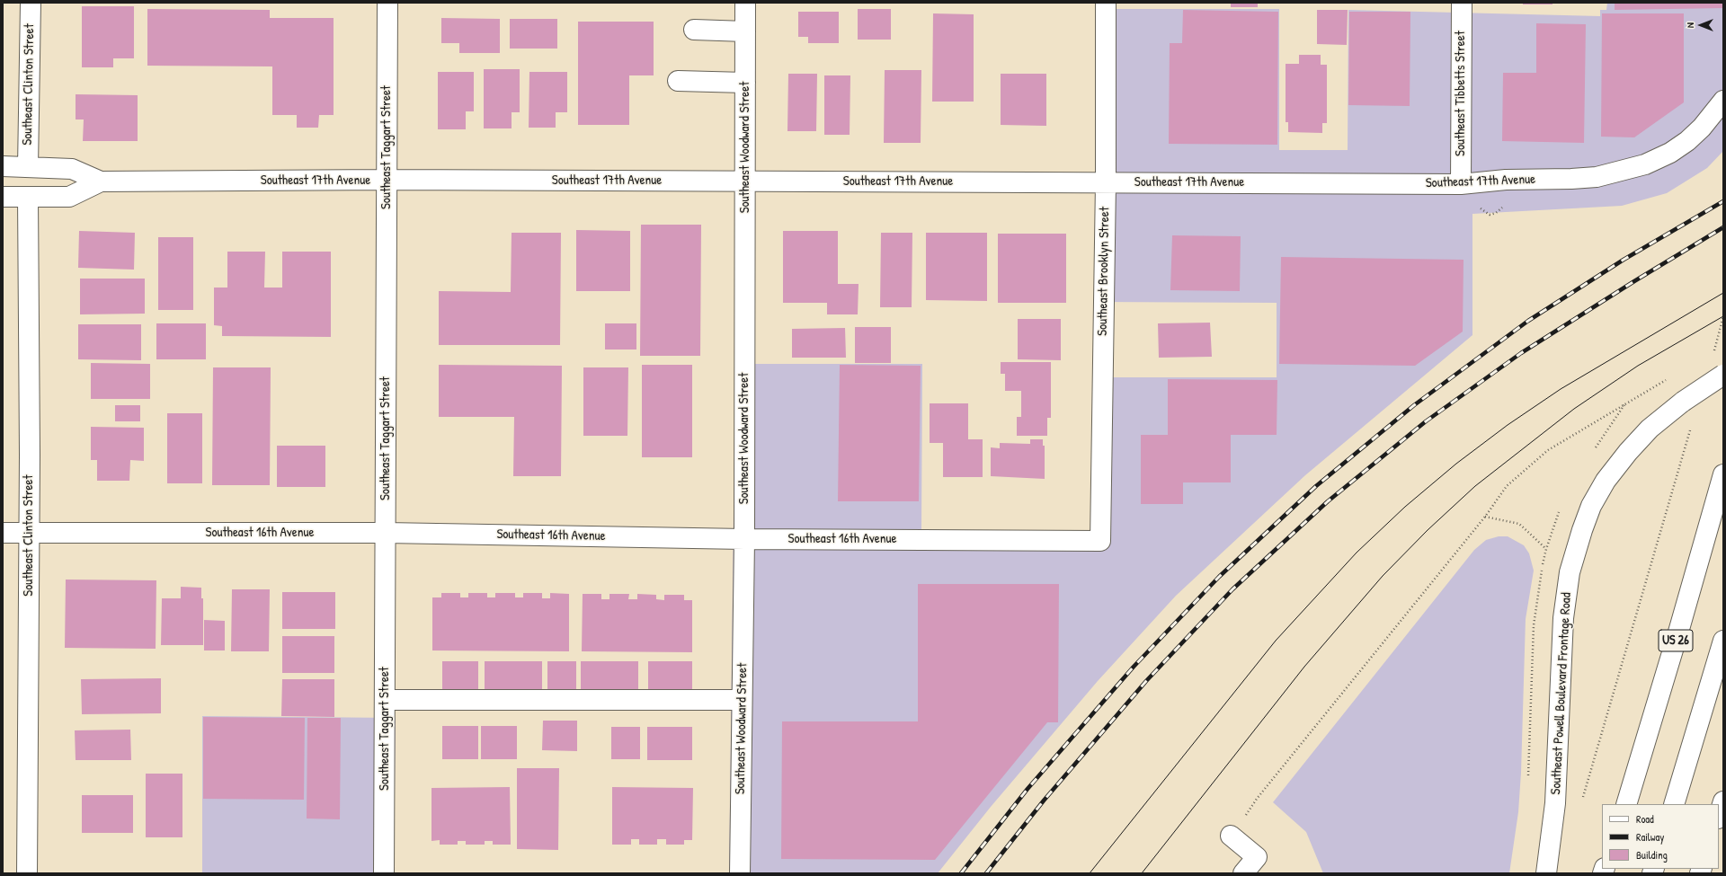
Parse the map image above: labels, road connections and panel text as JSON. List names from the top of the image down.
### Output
{
  "streets": {
    "street": [
      "Southeast Clinton Street",
      "Southeast Tibbetts Street",
      "Southeast Taggart Street",
      "Southeast Woodward Street",
      "Southeast 17th Avenue",
      "Southeast Brooklyn Street",
      "Southeast 16th Avenue",
      "US 26",
      "Southeast Powell Boulevard Frontage Road"
    ]
  },
  "crossings": [
    ["Southeast Clinton Street", "Southeast 17th Avenue"],
    ["Southeast Clinton Street", "Southeast 16th Avenue"],
    ["Southeast Tibbetts Street", "Southeast 17th Avenue"],
    ["Southeast Taggart Street", "Southeast 17th Avenue"],
    ["Southeast Taggart Street", "Southeast 16th Avenue"],
    ["Southeast Woodward Street", "Southeast 17th Avenue"],
    ["Southeast Woodward Street", "Southeast 16th Avenue"],
    ["Southeast 17th Avenue", "Southeast Brooklyn Street"],
    ["Southeast Brooklyn Street", "Southeast 16th Avenue"]
  ],
  "legend": ["Road", "Railway", "Building"],
  "north": "left"
}
